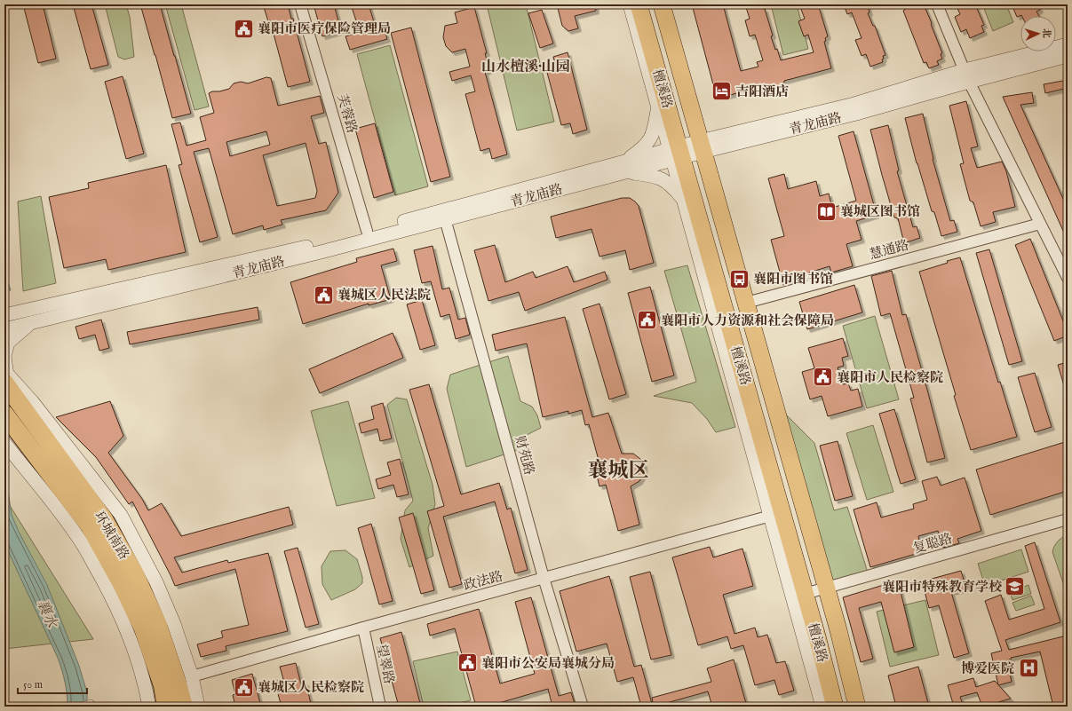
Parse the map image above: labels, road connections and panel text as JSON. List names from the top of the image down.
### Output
{
  "streets": {
    "highway": ["环城南路"],
    "main road": ["檀溪路"],
    "street": [
      "芙蓉路",
      "青龙庙路",
      "慧通路",
      "财苑路",
      "复聪路",
      "政法路",
      "望翠路"
    ]
  },
  "crossings": [
    ["檀溪路", "青龙庙路"],
    ["檀溪路", "慧通路"],
    ["檀溪路", "复聪路"],
    ["檀溪路", "政法路"],
    ["芙蓉路", "青龙庙路"],
    ["青龙庙路", "财苑路"],
    ["财苑路", "政法路"],
    ["环城南路", "政法路"],
    ["政法路", "望翠路"]
  ],
  "districts": ["山水檀溪·山园", "襄城区"],
  "water": ["襄水"],
  "places": {
    "public building": [
      "襄阳市医疗保险管理局",
      "襄城区人民法院",
      "襄阳市人力资源和社会保障局",
      "襄阳市人民检察院",
      "襄阳市公安局襄城分局",
      "襄城区人民检察院"
    ],
    "hotel": ["吉阳酒店"],
    "library": ["襄城区图书馆"],
    "bus stop": ["襄阳市图书馆"],
    "school or university": ["襄阳市特殊教育学校"],
    "hospital": ["博爱医院"]
  },
  "scale_bar": "50 m",
  "north": "right"
}
